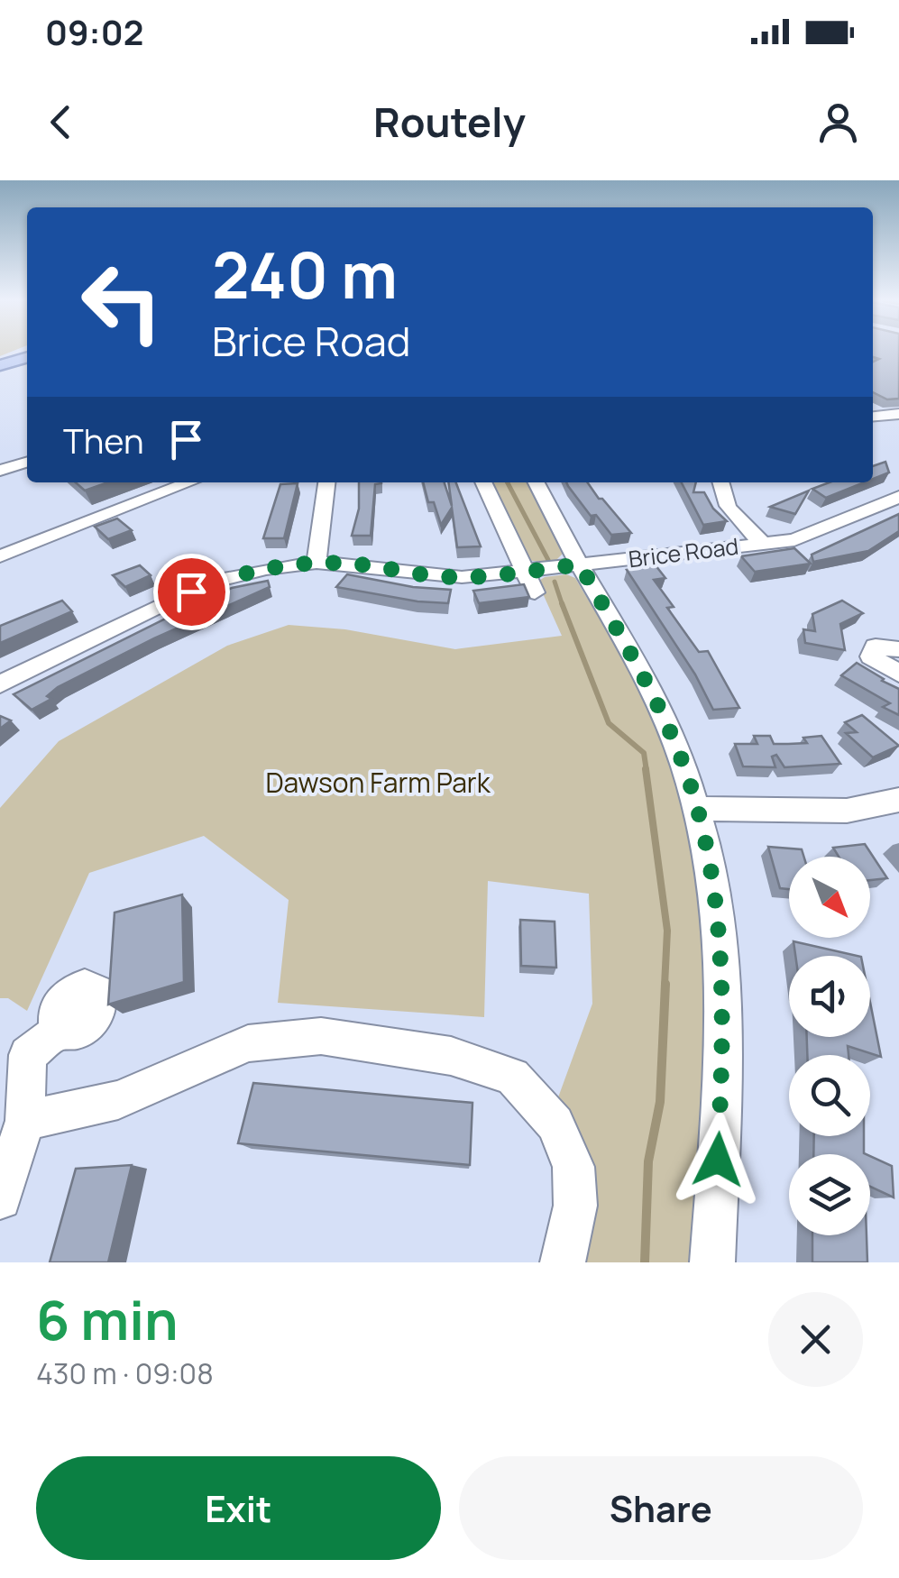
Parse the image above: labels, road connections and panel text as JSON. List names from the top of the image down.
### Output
{
  "streets": {
    "street": ["Brice Road"]
  },
  "parks": ["Dawson Farm Park"],
  "north": "bottom right",
  "page": {
    "status": "09:02",
    "header": "Routely",
    "turn": ["240 m", "Brice Road"],
    "then": "Then",
    "heading": ["6 min", "430 m · 09:08"],
    "buttons": ["Exit", "Share"]
  }
}
